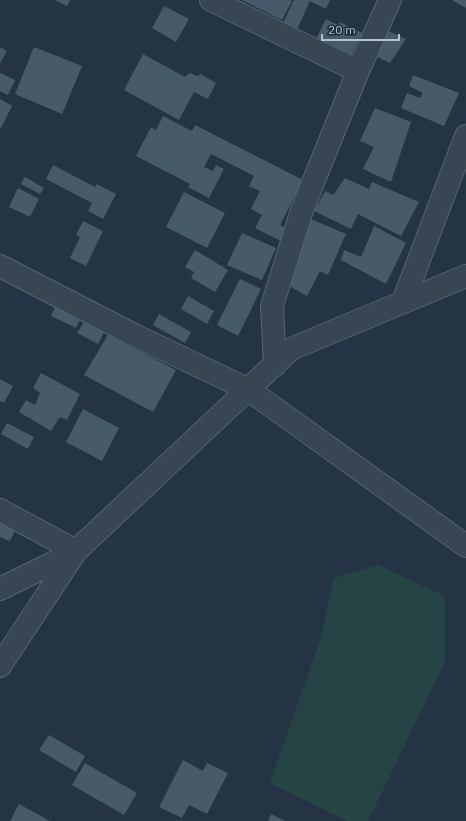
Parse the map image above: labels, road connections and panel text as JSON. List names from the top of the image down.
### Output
{
  "scale_bar": "20 m"
}
